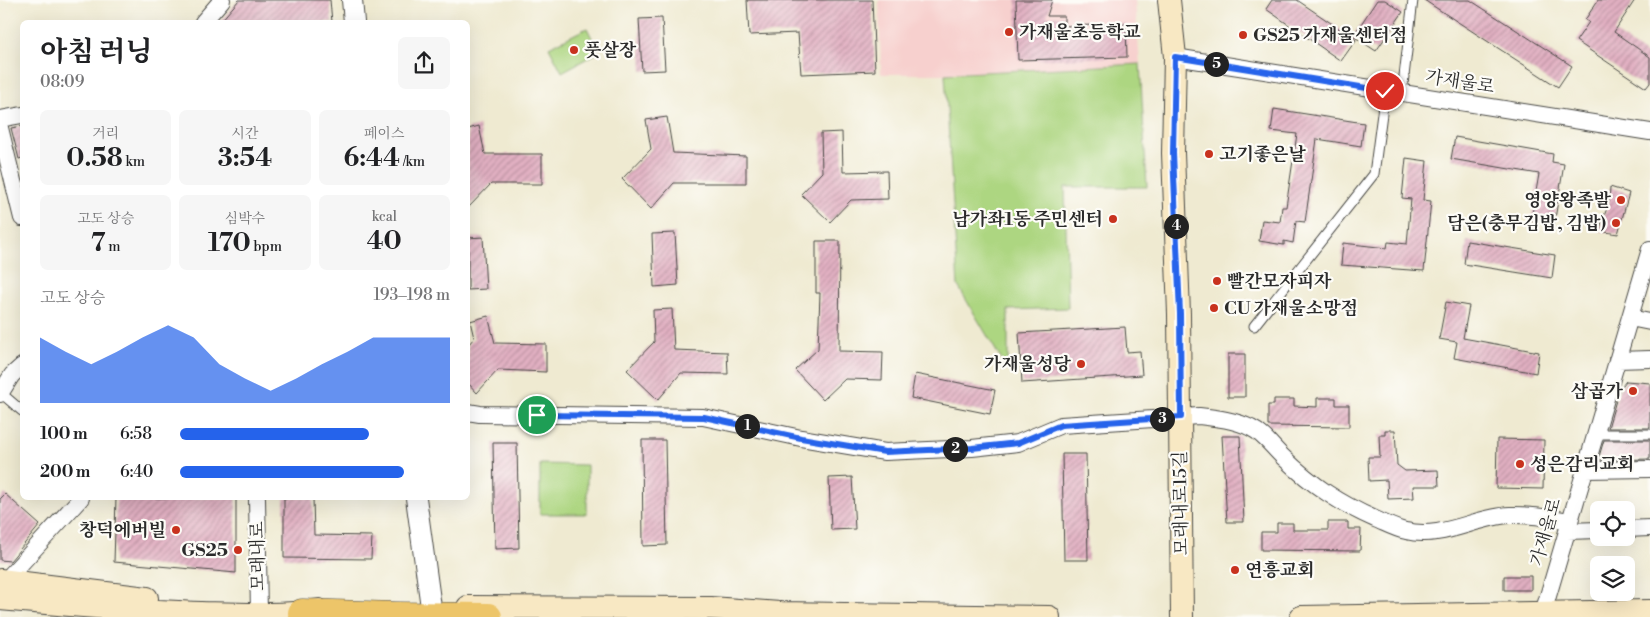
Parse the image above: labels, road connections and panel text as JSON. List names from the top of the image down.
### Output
{
  "streets": {
    "main road": ["모래내로15길", "모래내로"],
    "street": ["가재울로"]
  },
  "crossings": [
    ["가재울로", "모래내로15길"]
  ],
  "places": [
    "가재울초등학교",
    "GS25 가재울센터점",
    "풋살장",
    "고기좋은날",
    "영양왕족발",
    "남가좌1동 주민센터",
    "담은(충무김밥, 김밥)",
    "빨간모자피자",
    "CU 가재울소망점",
    "가재울성당",
    "삼곱가",
    "성은감리교회",
    "창덕에버빌",
    "GS25",
    "연흥교회"
  ],
  "page": {
    "heading": ["아침 러닝", "08:09"],
    "pins": [
      "5",
      "4",
      "3",
      "1",
      "2"
    ],
    "stats": [
      ["거리", "0.58 km"],
      ["시간", "3:54"],
      ["페이스", "6:44 /km"],
      ["고도 상승", "7 m"],
      ["심박수", "170 bpm"],
      ["kcal", "40"]
    ],
    "chart": ["고도 상승", "193–198 m"],
    "list": [
      {
        "name": "100 m",
        "note": "6:58"
      },
      {
        "name": "200 m",
        "note": "6:40"
      }
    ]
  }
}
